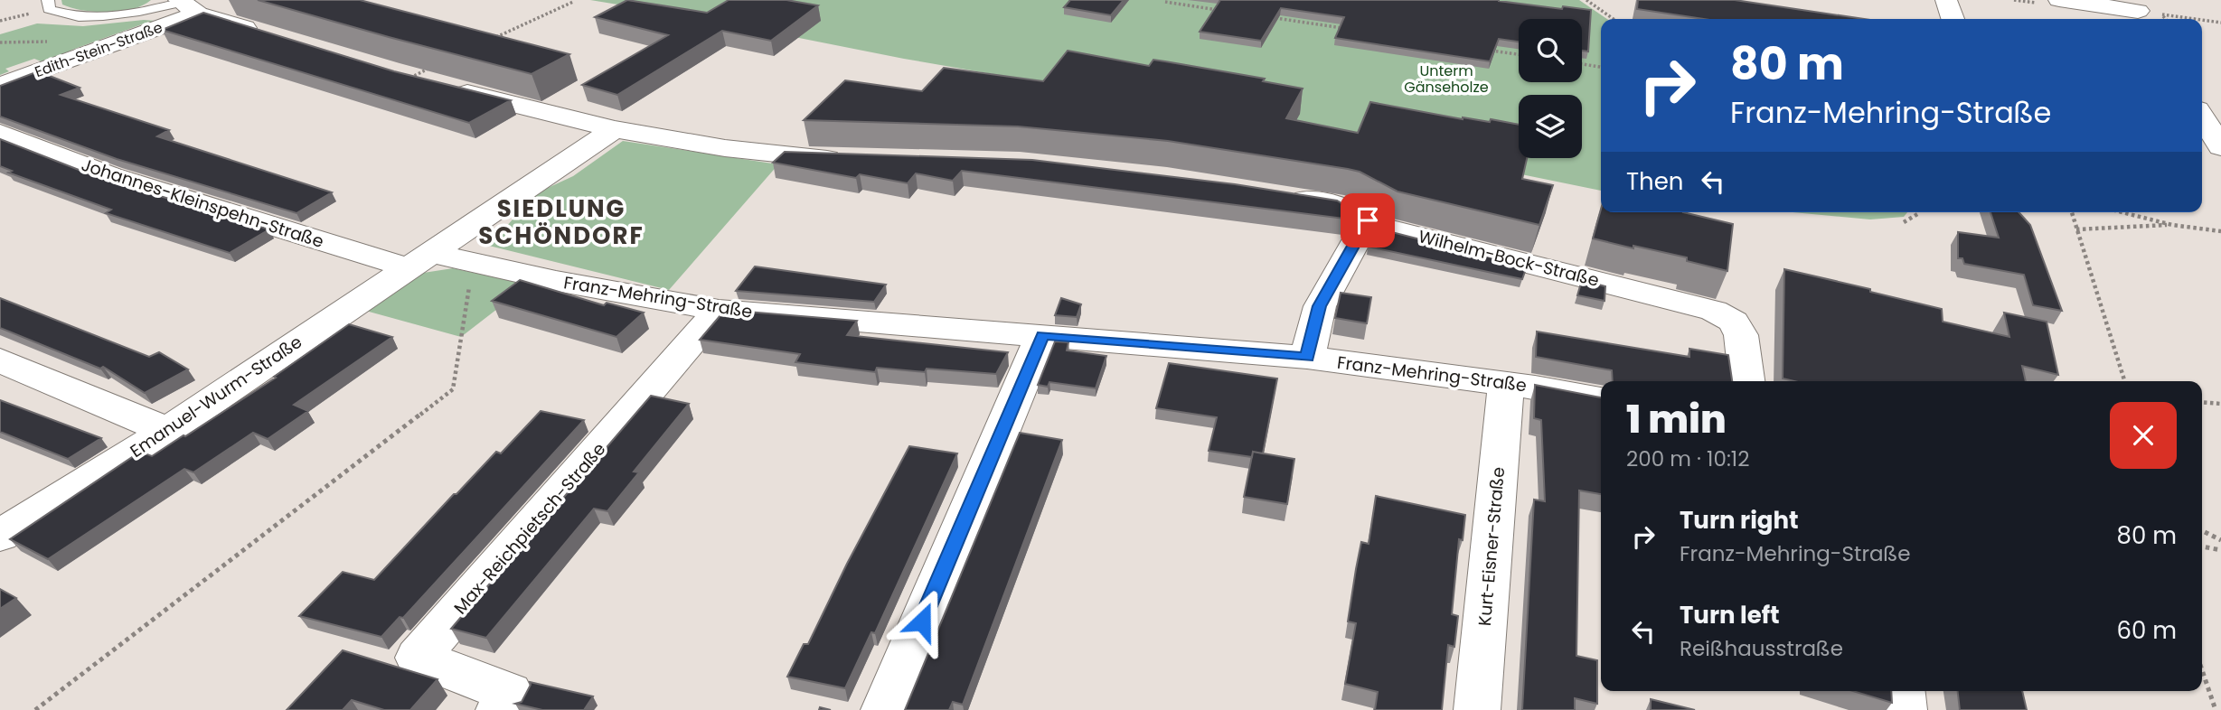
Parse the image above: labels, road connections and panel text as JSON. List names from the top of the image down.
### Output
{
  "streets": {
    "street": [
      "Edith-Stein-Straße",
      "Johannes-Kleinspehn-Straße",
      "Wilhelm-Bock-Straße",
      "Franz-Mehring-Straße",
      "Emanuel-Wurm-Straße",
      "Max-Reichpietsch-Straße",
      "Kurt-Eisner-Straße"
    ]
  },
  "crossings": [
    ["Johannes-Kleinspehn-Straße", "Franz-Mehring-Straße"],
    ["Johannes-Kleinspehn-Straße", "Emanuel-Wurm-Straße"],
    ["Franz-Mehring-Straße", "Emanuel-Wurm-Straße"],
    ["Franz-Mehring-Straße", "Max-Reichpietsch-Straße"],
    ["Franz-Mehring-Straße", "Kurt-Eisner-Straße"]
  ],
  "districts": ["SIEDLUNG SCHÖNDORF"],
  "parks": ["Unterm Gänseholze"],
  "page": {
    "turn": ["80 m", "Franz-Mehring-Straße"],
    "then": "Then",
    "heading": ["1 min", "200 m · 10:12"],
    "list": [
      {
        "name": "Turn right",
        "note": "Franz-Mehring-Straße",
        "value": "80 m"
      },
      {
        "name": "Turn left",
        "note": "Reißhausstraße",
        "value": "60 m"
      }
    ]
  }
}
